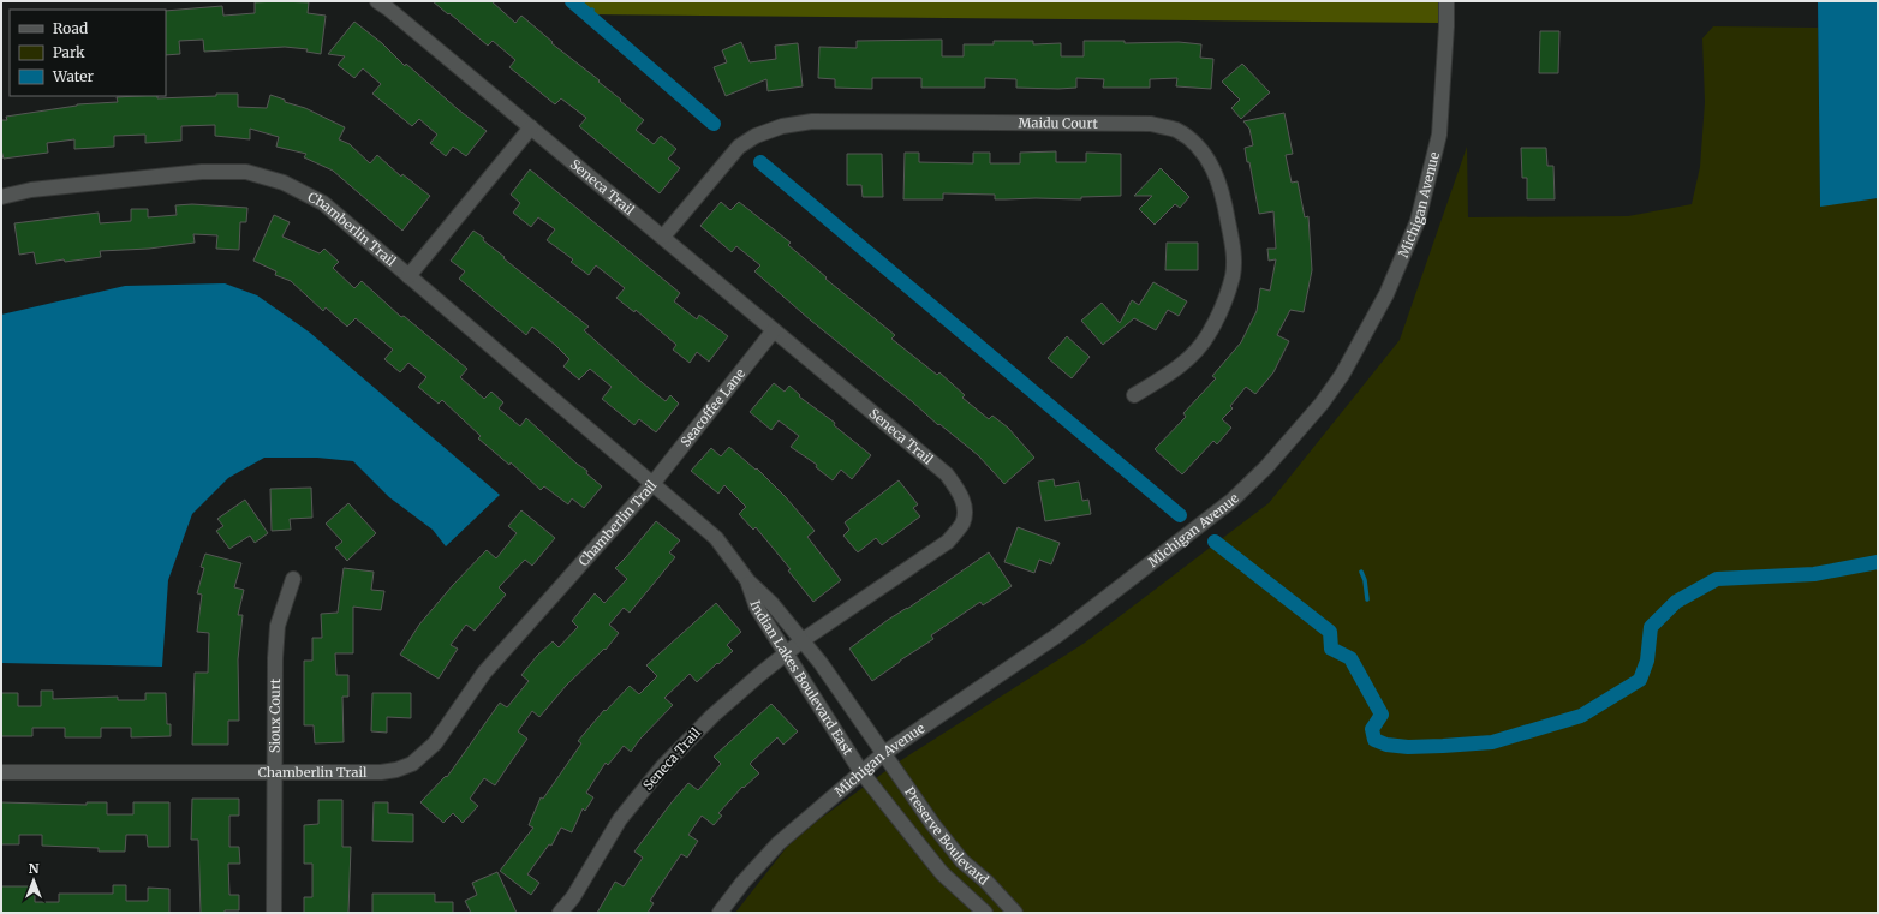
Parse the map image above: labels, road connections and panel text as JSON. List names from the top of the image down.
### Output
{
  "streets": {
    "street": [
      "Maidu Court",
      "Seneca Trail",
      "Michigan Avenue",
      "Chamberlin Trail",
      "Seacoffee Lane",
      "Indian Lakes Boulevard East",
      "Sioux Court",
      "Preserve Boulevard"
    ]
  },
  "crossings": [
    ["Maidu Court", "Seneca Trail"],
    ["Seneca Trail", "Seacoffee Lane"],
    ["Seneca Trail", "Indian Lakes Boulevard East"],
    ["Michigan Avenue", "Indian Lakes Boulevard East"],
    ["Michigan Avenue", "Preserve Boulevard"],
    ["Chamberlin Trail", "Seacoffee Lane"],
    ["Chamberlin Trail", "Indian Lakes Boulevard East"],
    ["Chamberlin Trail", "Sioux Court"],
    ["Seacoffee Lane", "Indian Lakes Boulevard East"],
    ["Indian Lakes Boulevard East", "Preserve Boulevard"]
  ],
  "legend": ["Road", "Park", "Water"],
  "north": "top"
}
